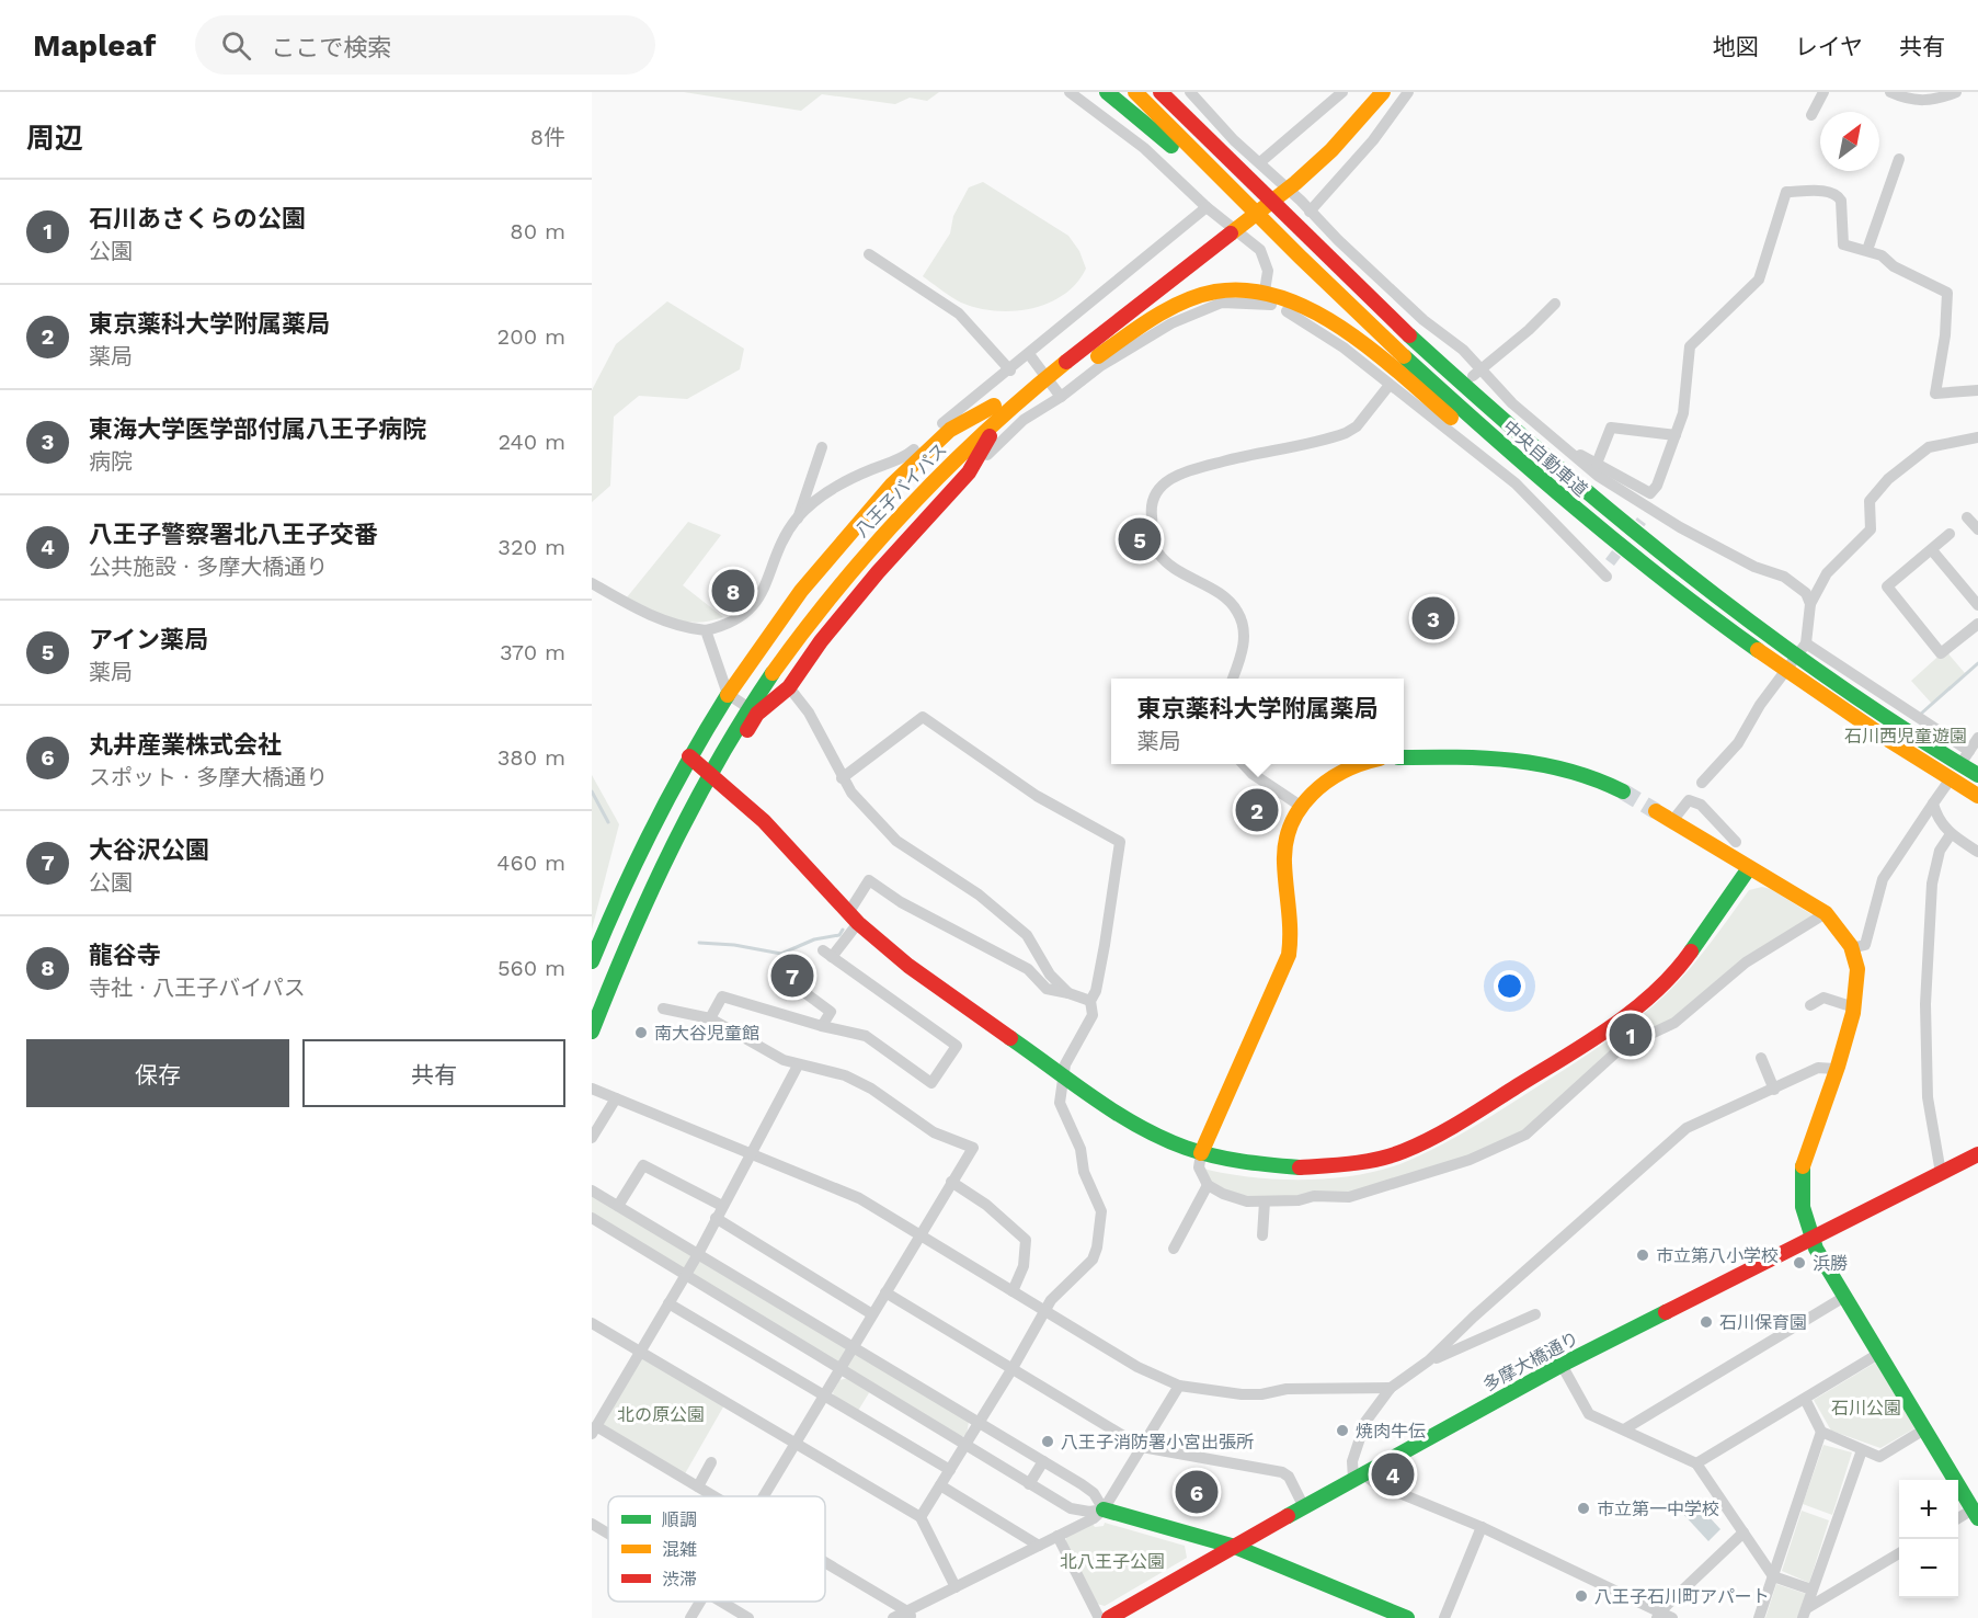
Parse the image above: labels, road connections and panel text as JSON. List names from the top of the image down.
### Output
{
  "streets": {
    "main road": ["中央自動車道", "八王子バイパス", "多摩大橋通り"]
  },
  "parks": [
    "石川西児童遊園",
    "石川公園",
    "北の原公園",
    "北八王子公園"
  ],
  "places": [
    "南大谷児童館",
    "市立第八小学校",
    "浜勝",
    "石川保育園",
    "焼肉牛伝",
    "八王子消防署小宮出張所",
    "市立第一中学校",
    "八王子石川町アパート"
  ],
  "legend": ["順調", "混雑", "渋滞"],
  "north": "top right",
  "page": {
    "header": "Mapleaf",
    "search": "ここで検索",
    "nav": ["地図", "レイヤ", "共有"],
    "heading": ["周辺", "8件"],
    "list": [
      {
        "mark": "1",
        "name": "石川あさくらの公園",
        "note": "公園",
        "value": "80 m"
      },
      {
        "mark": "2",
        "name": "東京薬科大学附属薬局",
        "note": "薬局",
        "value": "200 m"
      },
      {
        "mark": "3",
        "name": "東海大学医学部付属八王子病院",
        "note": "病院",
        "value": "240 m"
      },
      {
        "mark": "4",
        "name": "八王子警察署北八王子交番",
        "note": "公共施設 · 多摩大橋通り",
        "value": "320 m"
      },
      {
        "mark": "5",
        "name": "アイン薬局",
        "note": "薬局",
        "value": "370 m"
      },
      {
        "mark": "6",
        "name": "丸井産業株式会社",
        "note": "スポット · 多摩大橋通り",
        "value": "380 m"
      },
      {
        "mark": "7",
        "name": "大谷沢公園",
        "note": "公園",
        "value": "460 m"
      },
      {
        "mark": "8",
        "name": "龍谷寺",
        "note": "寺社 · 八王子バイパス",
        "value": "560 m"
      }
    ],
    "pins": [
      "5",
      "8",
      "3",
      "2",
      "7",
      "1",
      "4",
      "6"
    ],
    "popup": ["東京薬科大学附属薬局", "薬局"],
    "buttons": ["保存", "共有"],
    "map_buttons": ["+", "−"]
  }
}
